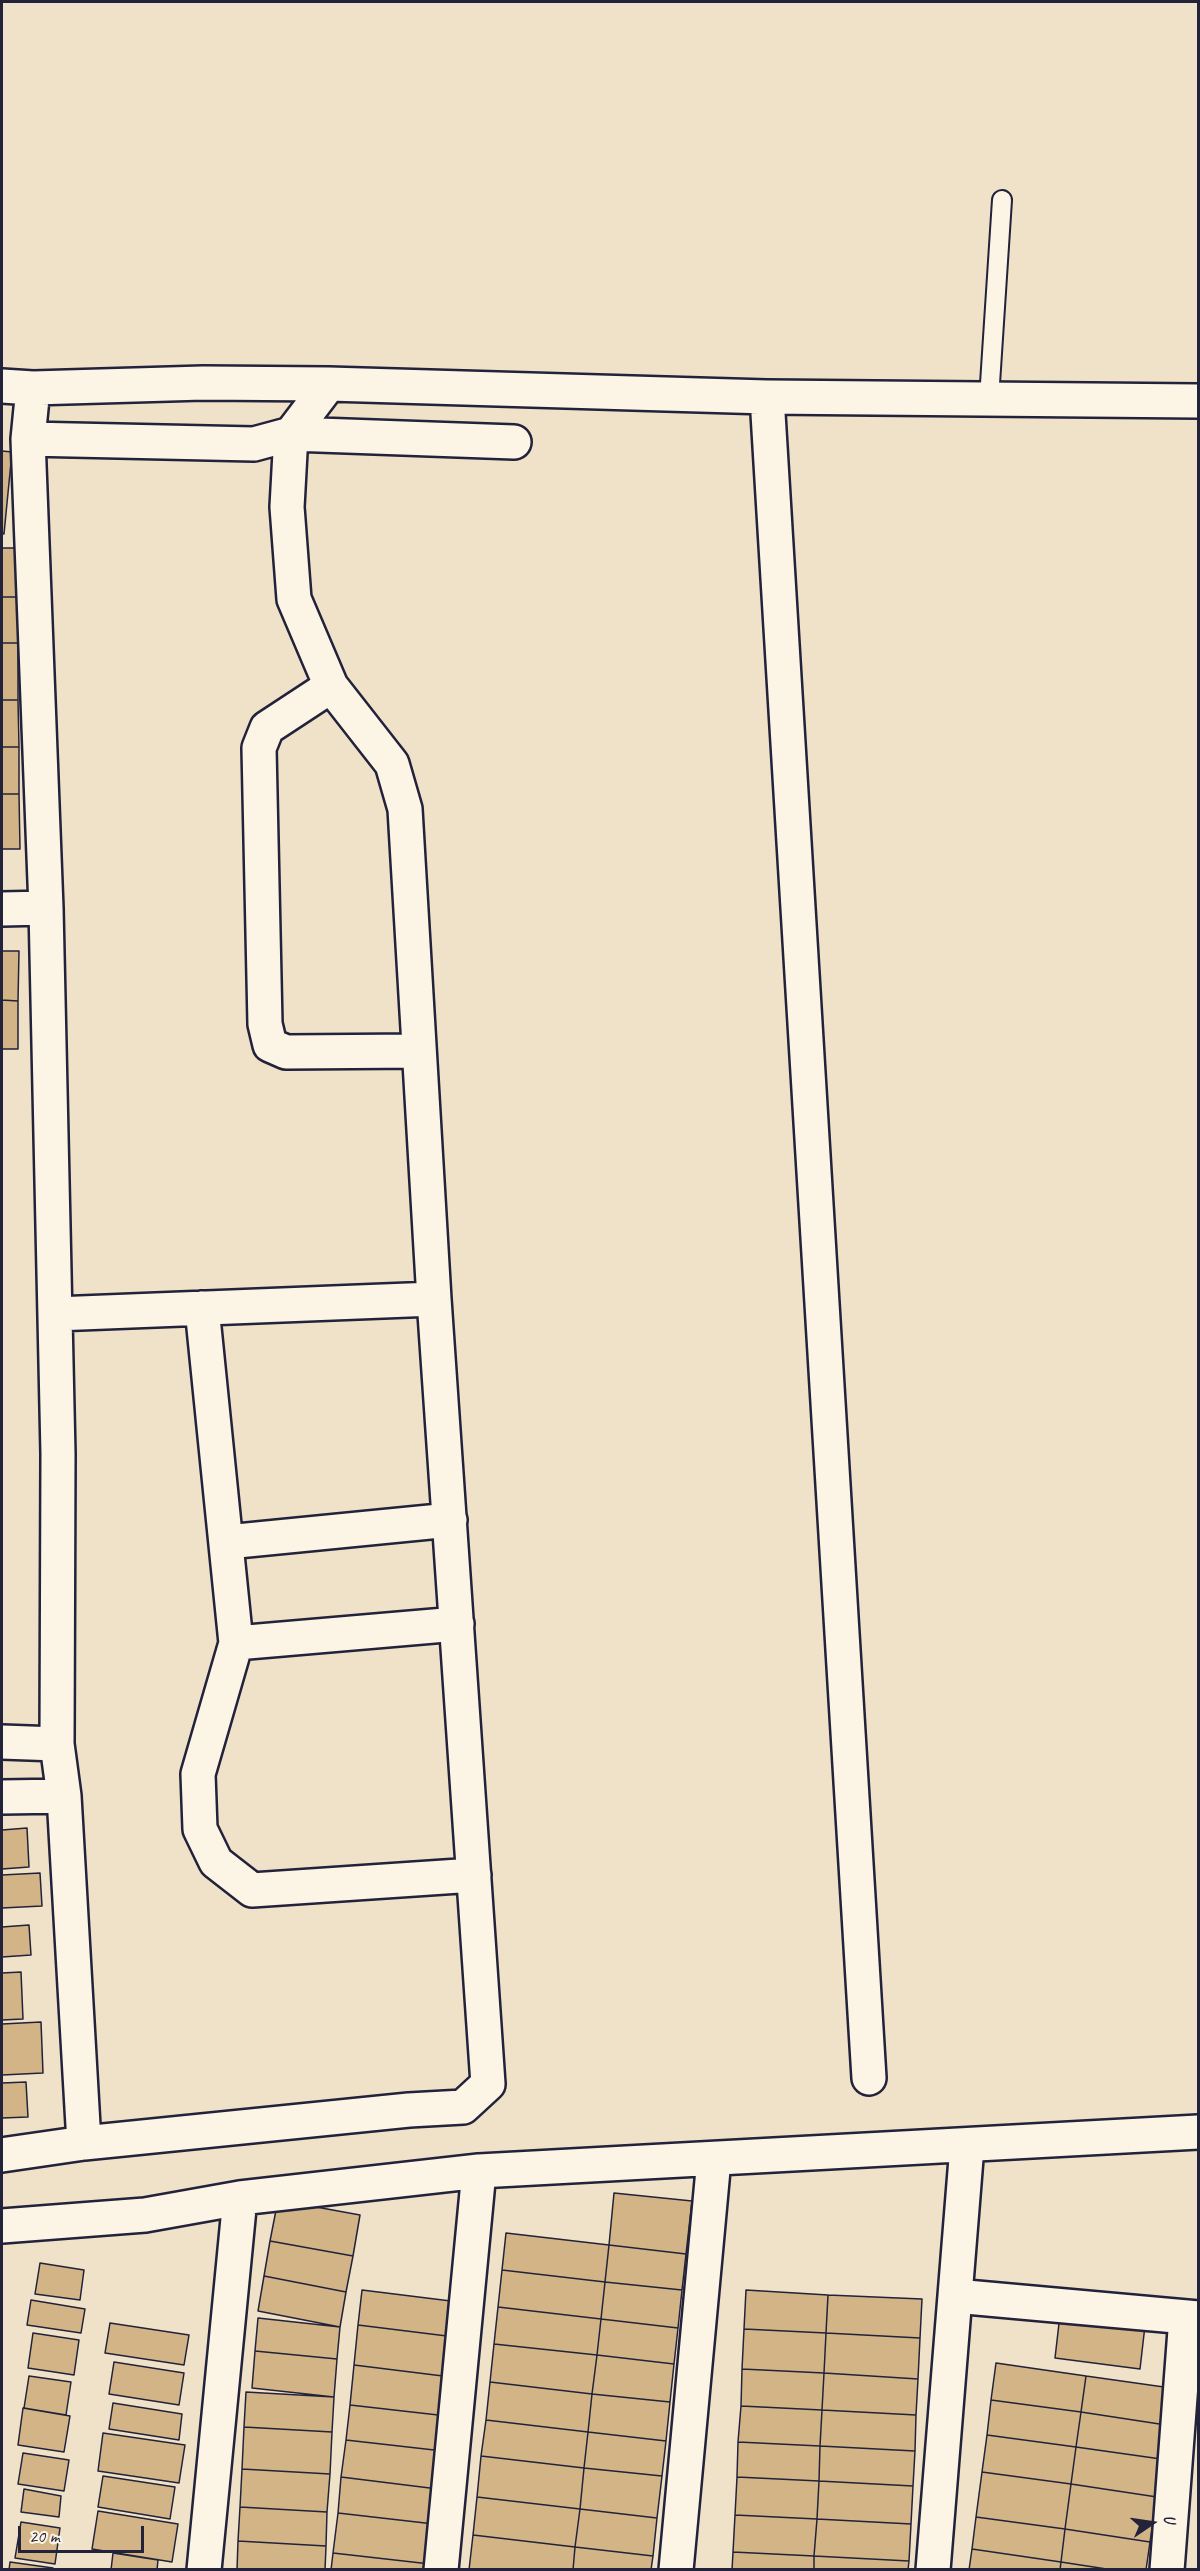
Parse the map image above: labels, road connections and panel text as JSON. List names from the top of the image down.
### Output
{
  "scale_bar": "20 m",
  "north": "right"
}
